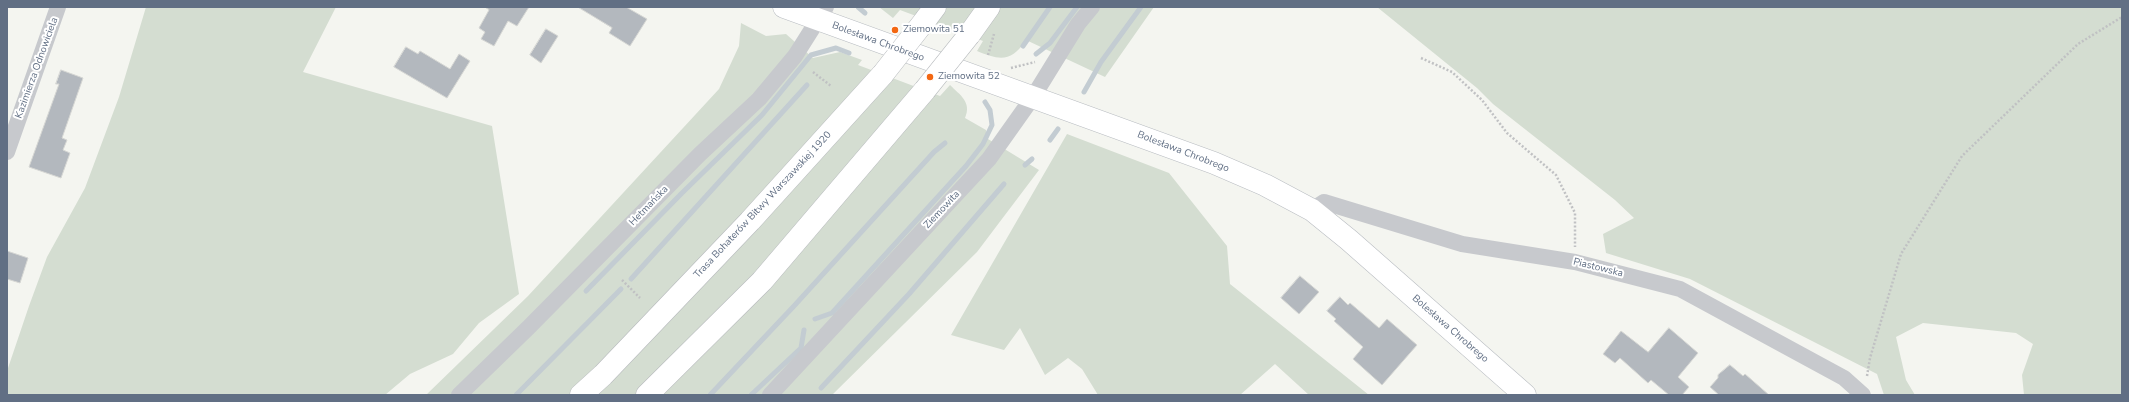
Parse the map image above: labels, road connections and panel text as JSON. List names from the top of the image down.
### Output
{
  "streets": {
    "main road": ["Bolesława Chrobrego", "Trasa Bohaterów Bitwy Warszawskiej 1920"],
    "street": [
      "Kazimierza Odnowiciela",
      "Hetmańska",
      "Ziemowita",
      "Piastowska"
    ]
  },
  "crossings": [
    ["Bolesława Chrobrego", "Hetmańska"],
    ["Bolesława Chrobrego", "Ziemowita"],
    ["Bolesława Chrobrego", "Piastowska"]
  ],
  "places": ["Ziemowita 51", "Ziemowita 52"]
}
